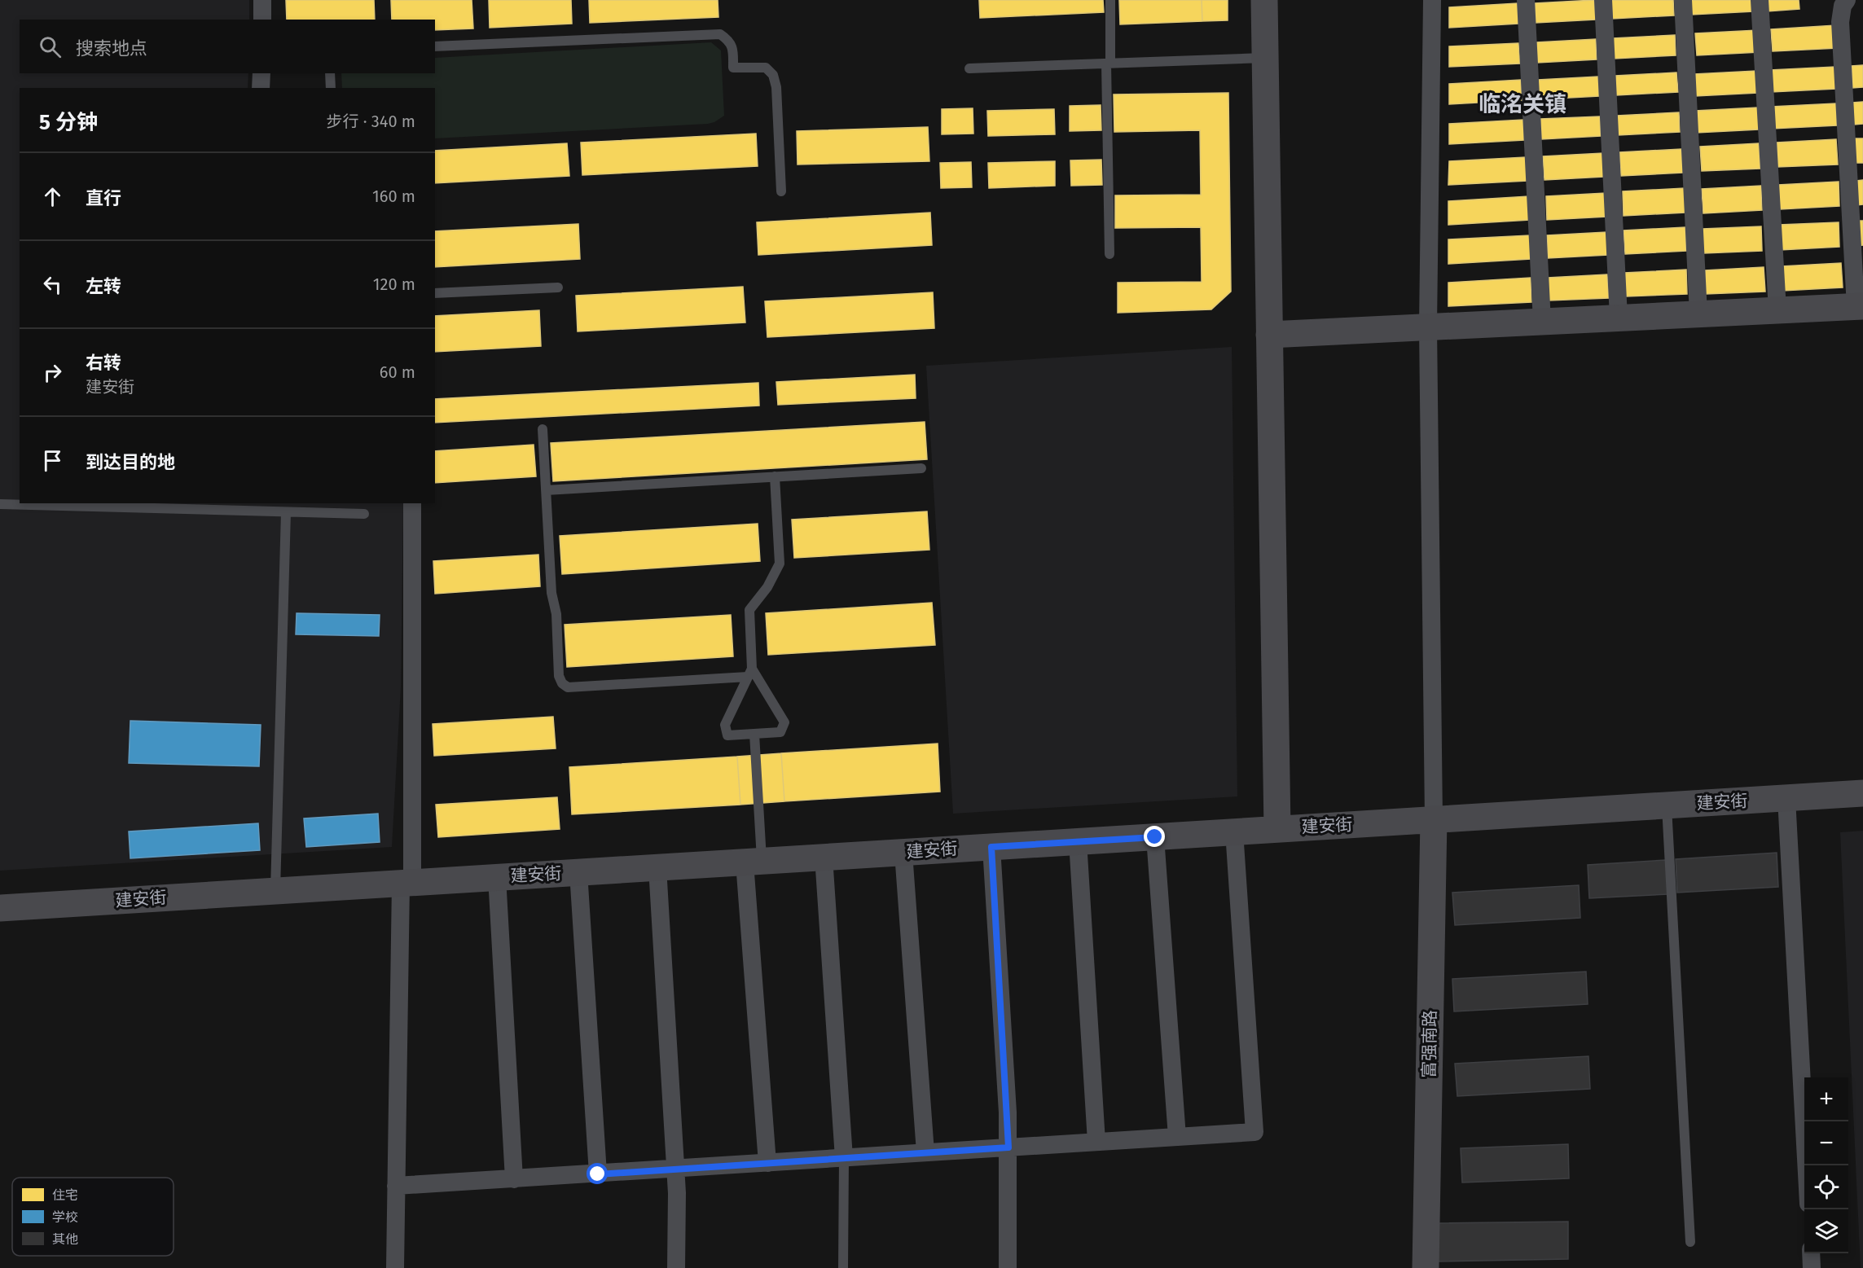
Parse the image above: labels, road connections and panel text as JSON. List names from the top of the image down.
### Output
{
  "streets": {
    "street": ["建安街", "富强南路"]
  },
  "crossings": [
    ["建安街", "富强南路"]
  ],
  "districts": ["临洺关镇"],
  "legend": ["住宅", "学校", "其他"],
  "page": {
    "search": "搜索地点",
    "heading": ["5 分钟", "步行 · 340 m"],
    "list": [
      ["直行", "160 m"],
      ["左转", "120 m"],
      ["右转", "建安街", "60 m"],
      "到达目的地"
    ],
    "map_buttons": ["+", "−"]
  }
}
